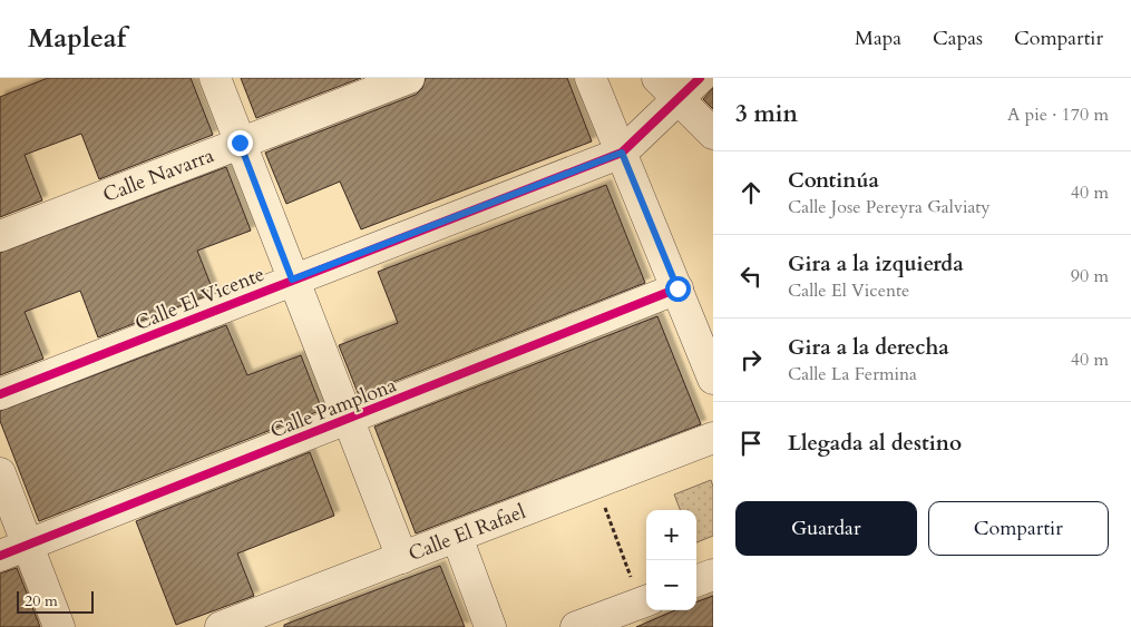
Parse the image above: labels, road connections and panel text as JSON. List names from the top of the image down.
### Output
{
  "streets": {
    "street": [
      "Calle Navarra",
      "Calle El Vicente",
      "Calle Pamplona",
      "Calle El Rafael"
    ]
  },
  "scale_bar": "20 m",
  "page": {
    "header": "Mapleaf",
    "nav": ["Mapa", "Capas", "Compartir"],
    "heading": ["3 min", "A pie · 170 m"],
    "list": [
      ["Continúa", "Calle Jose Pereyra Galviaty", "40 m"],
      ["Gira a la izquierda", "Calle El Vicente", "90 m"],
      ["Gira a la derecha", "Calle La Fermina", "40 m"],
      "Llegada al destino"
    ],
    "buttons": ["Guardar", "Compartir"],
    "map_buttons": ["+", "−"],
    "scale": "20 m"
  }
}
